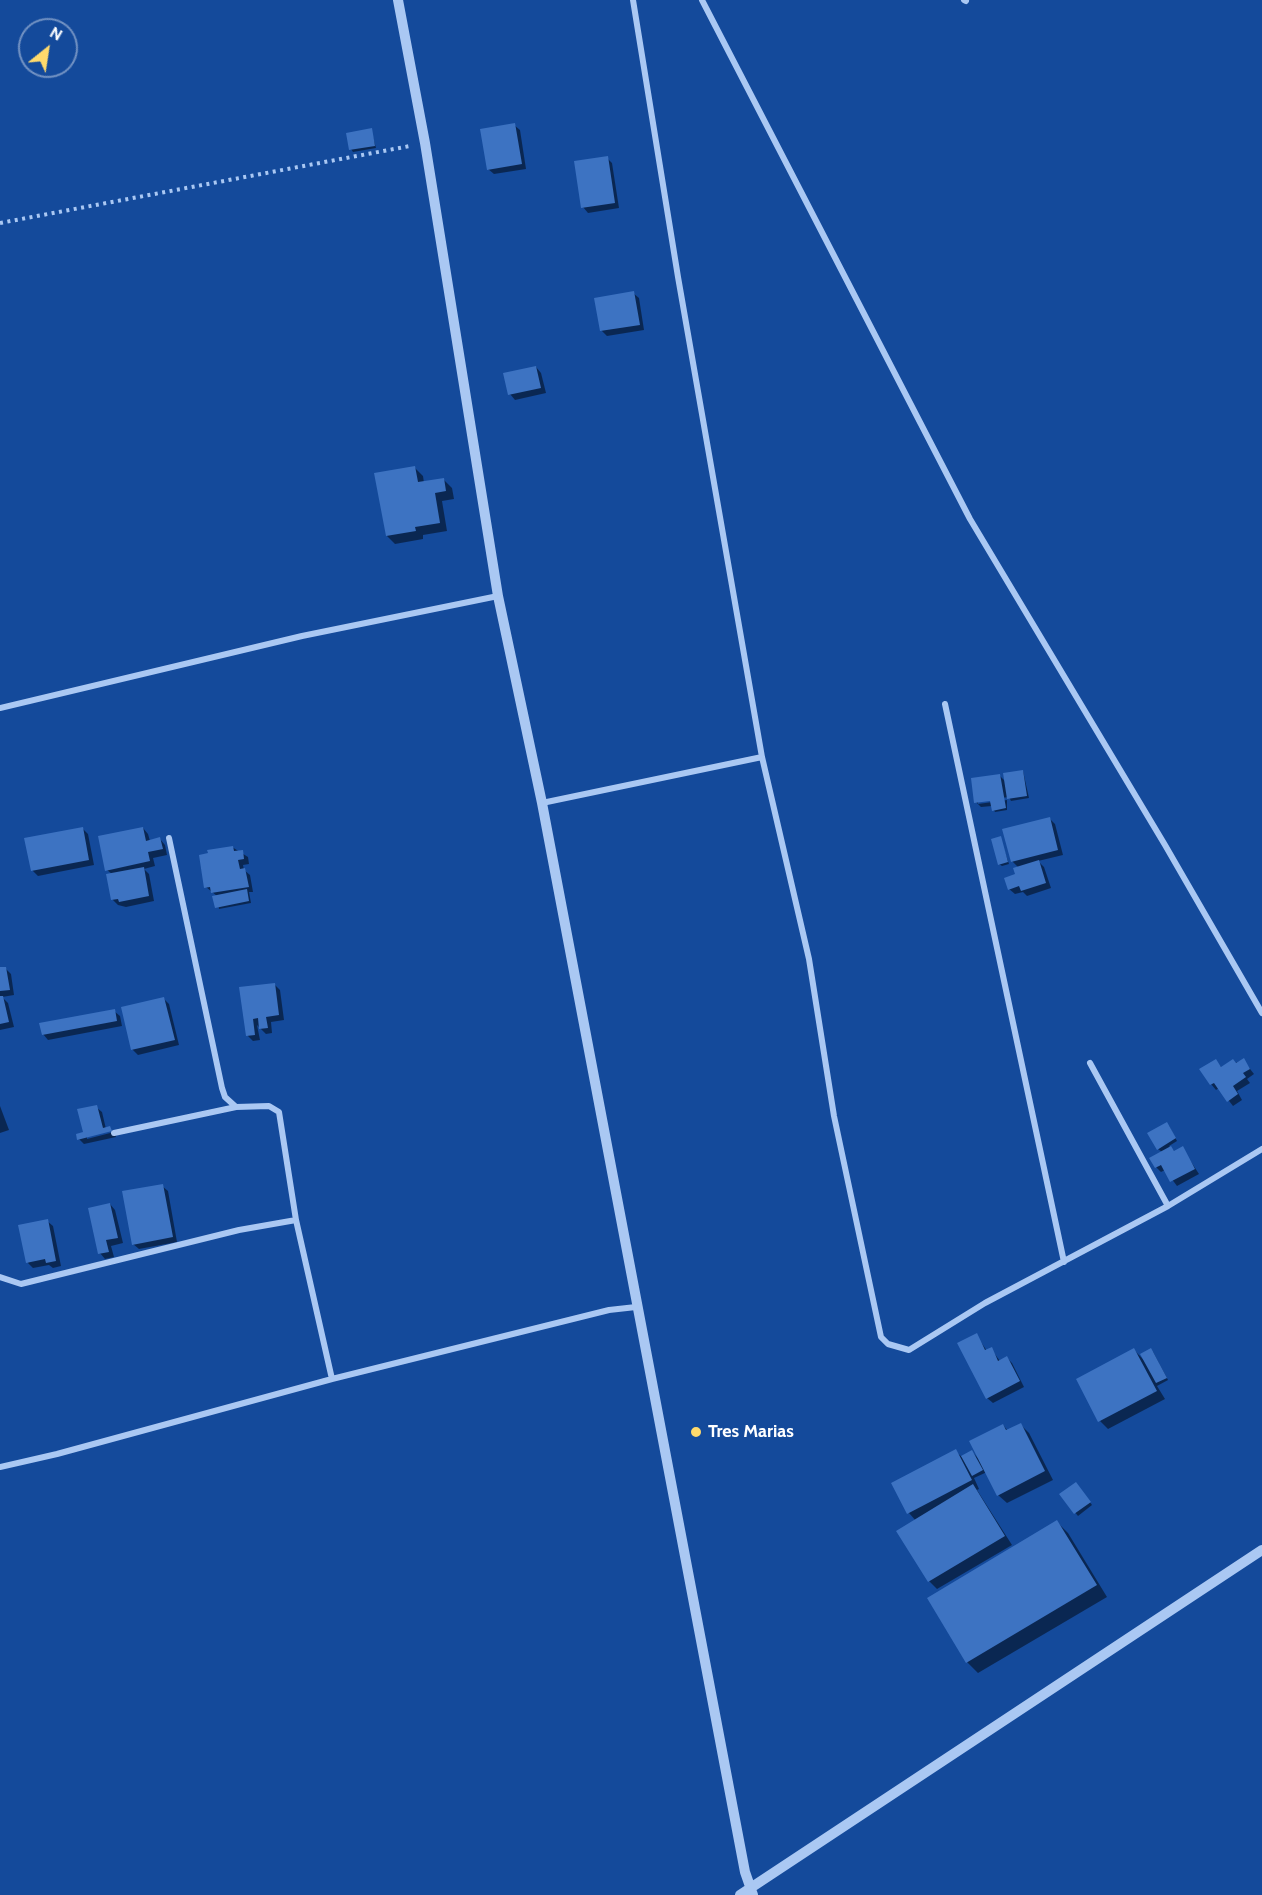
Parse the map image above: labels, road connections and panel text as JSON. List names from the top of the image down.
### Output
{
  "places": ["Tres Marias"],
  "north": "top right"
}
